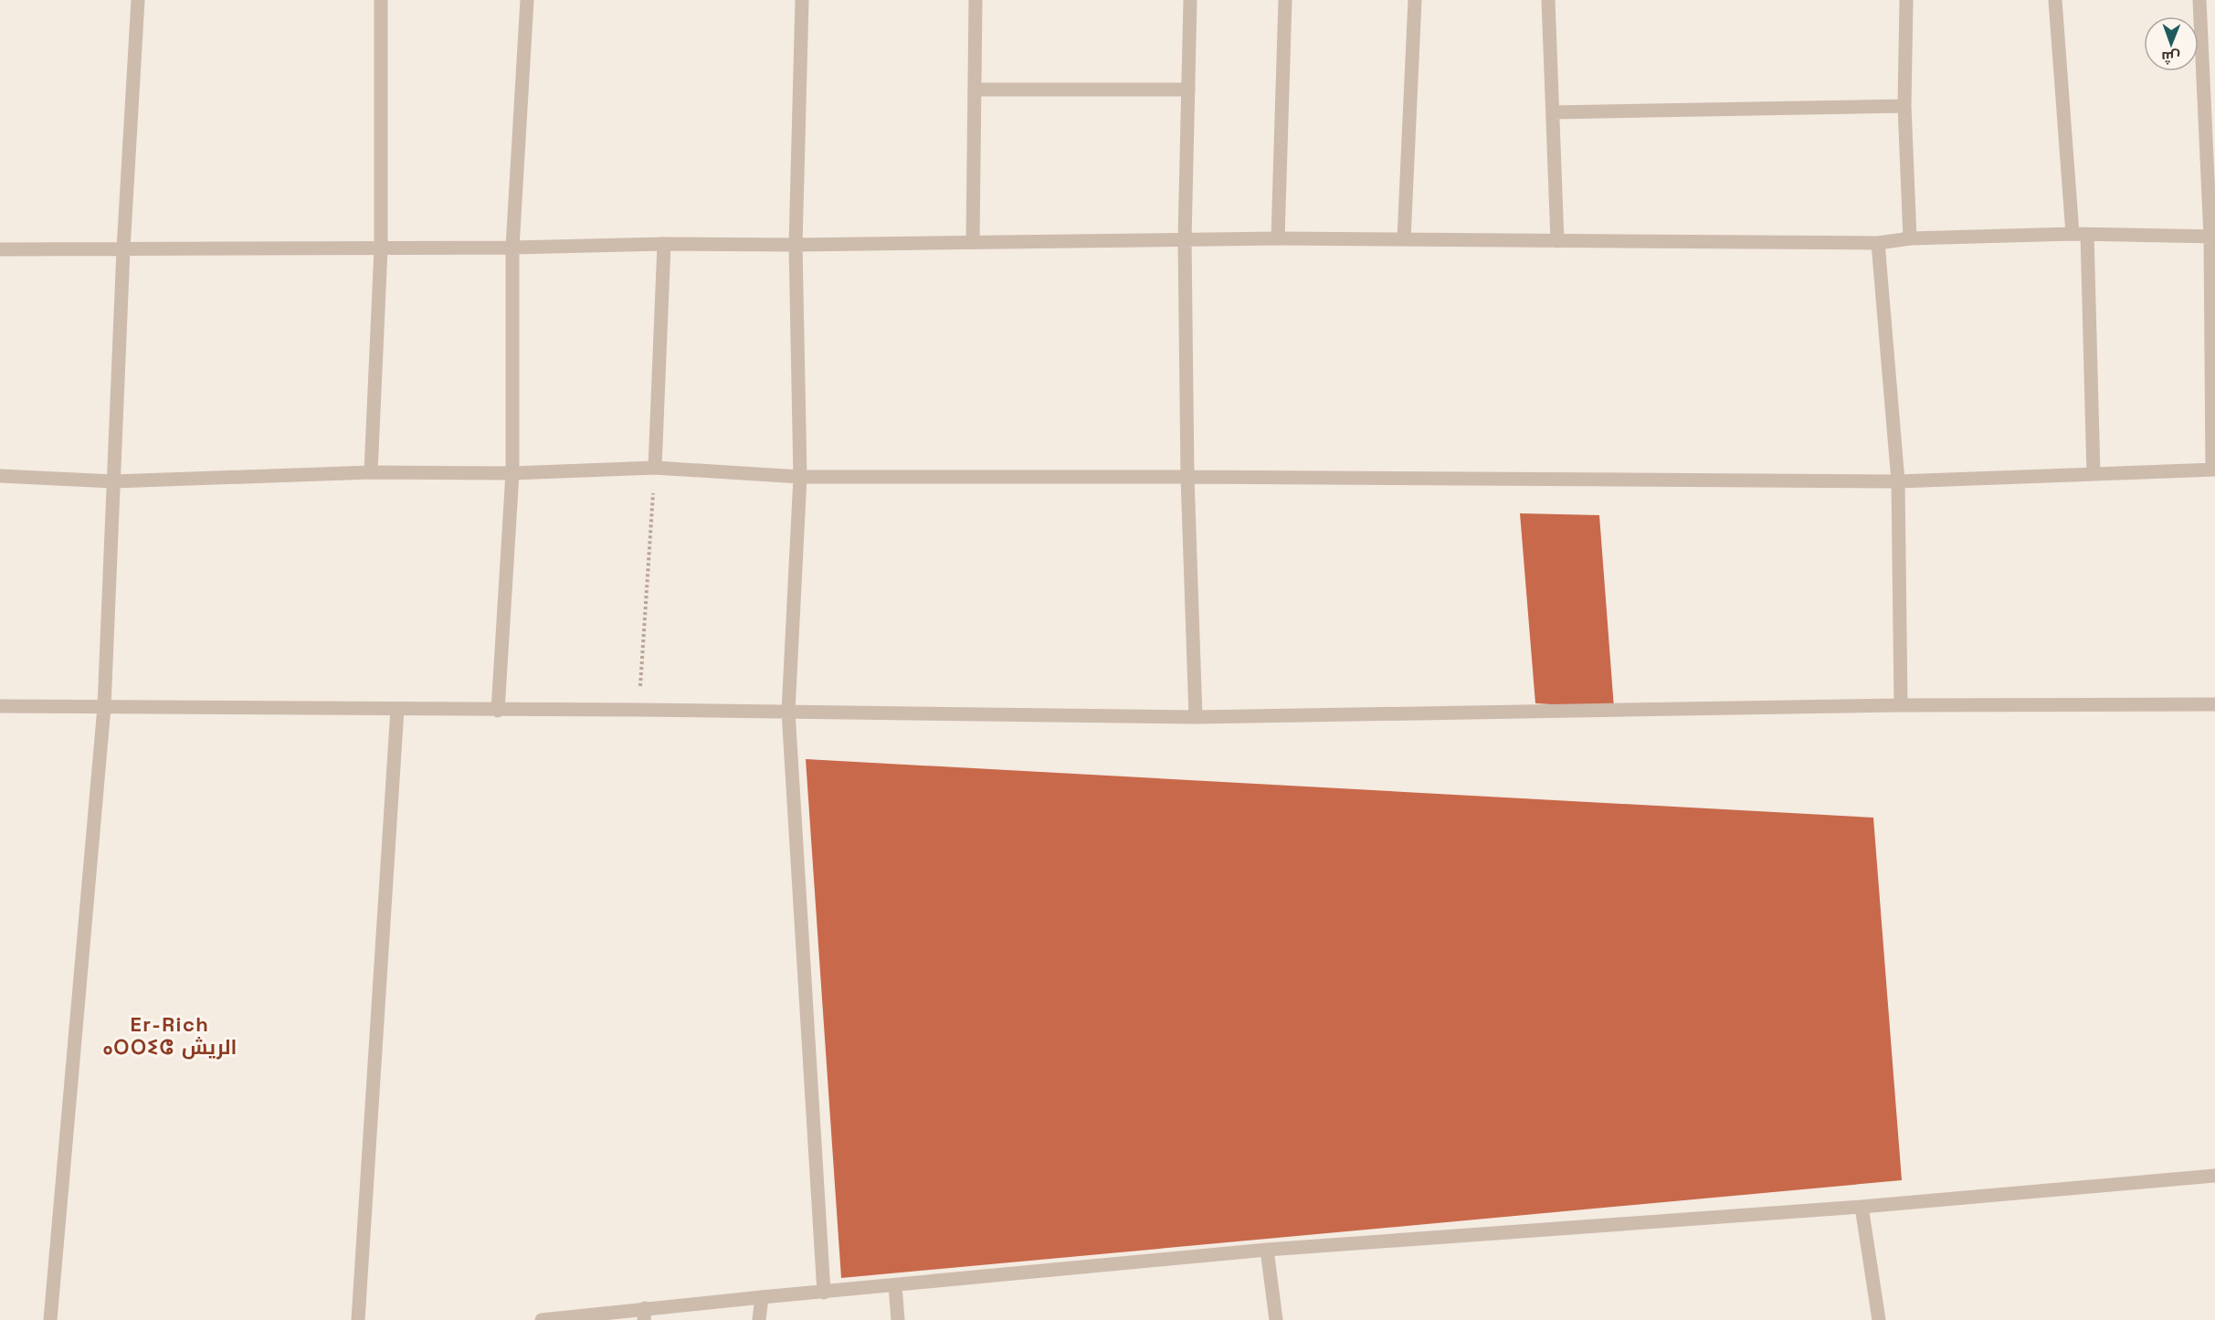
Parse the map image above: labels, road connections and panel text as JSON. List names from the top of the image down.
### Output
{
  "districts": ["Er-Rich ⴰⵔⵔⵉⵛ الريش"],
  "north": "bottom"
}
